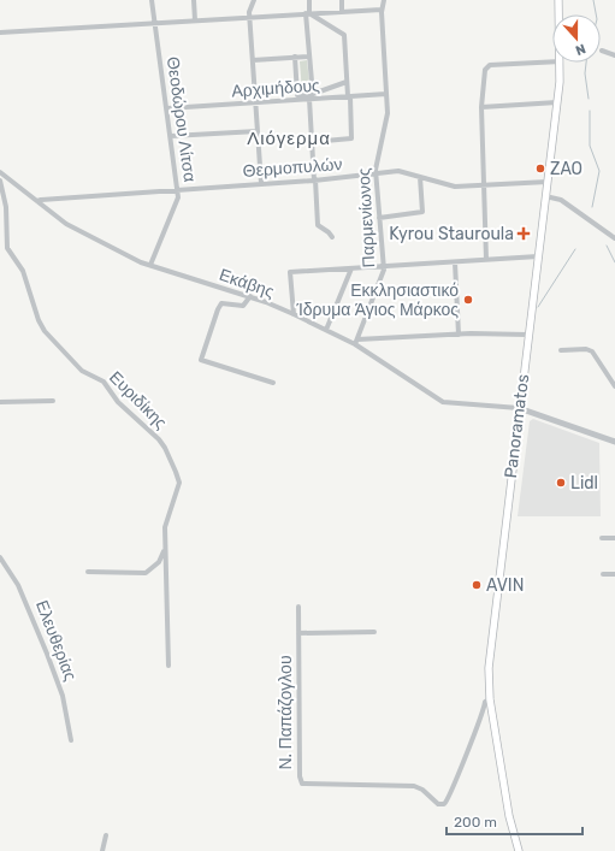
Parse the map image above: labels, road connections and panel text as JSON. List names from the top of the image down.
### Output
{
  "streets": {
    "main road": ["Panoramatos"],
    "street": [
      "Αρχιμήδους",
      "Θεοδώρου Λίτσα",
      "Θερμοπυλών",
      "Παρμενίωνος",
      "Εκάβης",
      "Ευριδίκης",
      "Ελευθερίας",
      "Ν. Παπάζογλου"
    ]
  },
  "crossings": [
    ["Αρχιμήδους", "Θεοδώρου Λίτσα"],
    ["Αρχιμήδους", "Παρμενίωνος"],
    ["Θεοδώρου Λίτσα", "Θερμοπυλών"],
    ["Θεοδώρου Λίτσα", "Εκάβης"],
    ["Θερμοπυλών", "Παρμενίωνος"],
    ["Θερμοπυλών", "Εκάβης"],
    ["Θερμοπυλών", "Panoramatos"],
    ["Παρμενίωνος", "Εκάβης"],
    ["Εκάβης", "Panoramatos"],
    ["Panoramatos", "Ν. Παπάζογλου"]
  ],
  "districts": ["Λιόγερμα"],
  "places": {
    "other": [
      "ZAO",
      "Εκκλησιαστικό Ίδρυμα Άγιος Μάρκος",
      "Lidl",
      "AVIN"
    ],
    "health": ["Kyrou Stauroula"]
  },
  "scale_bar": "200 m",
  "north": "bottom"
}
